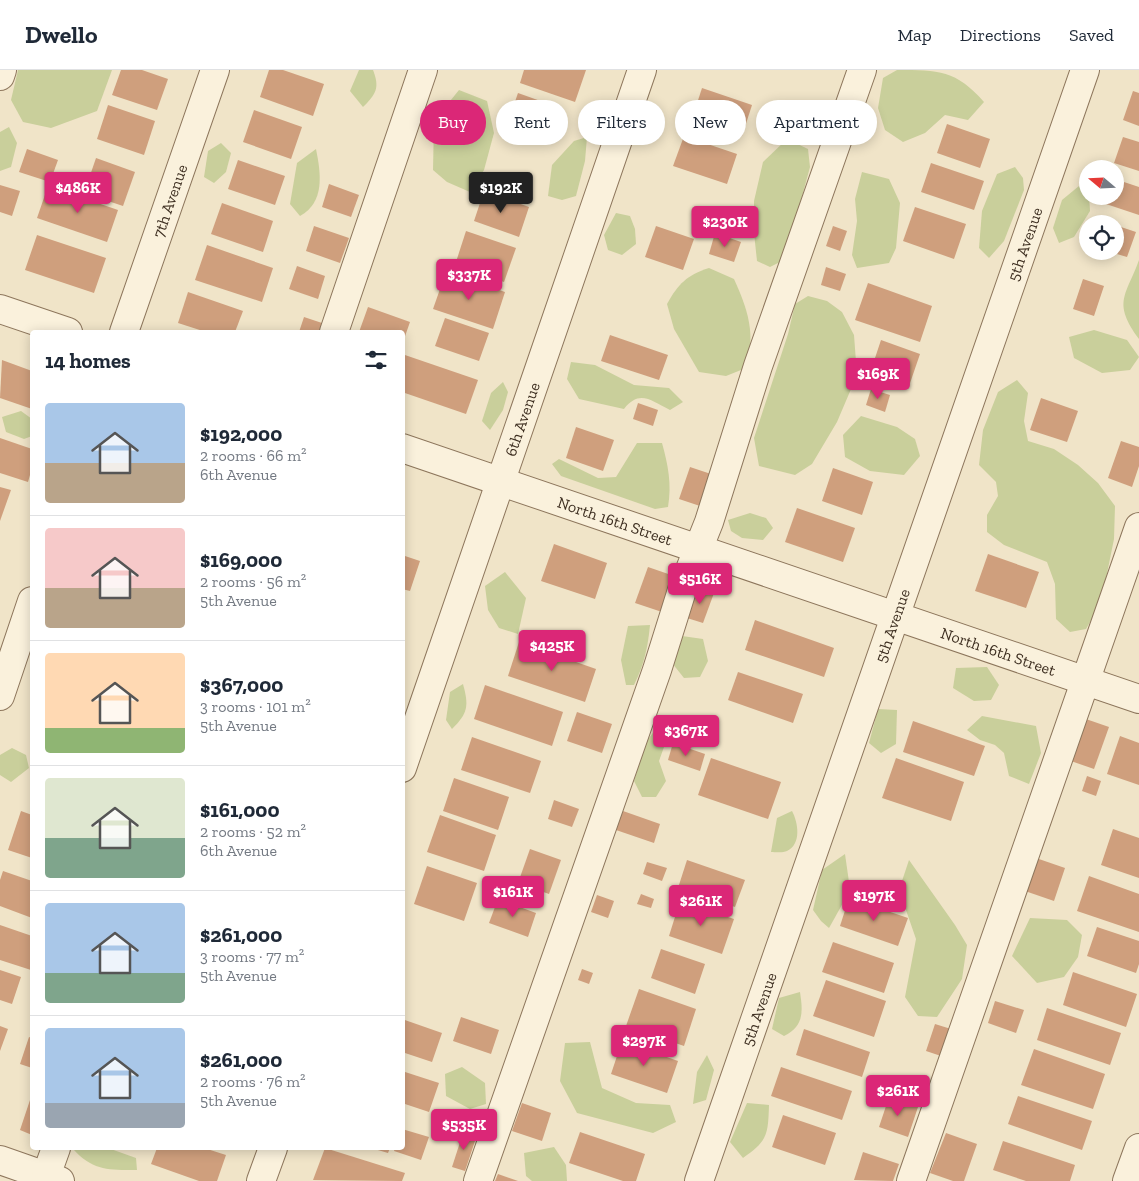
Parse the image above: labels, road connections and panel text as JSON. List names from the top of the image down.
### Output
{
  "streets": {
    "street": [
      "7th Avenue",
      "5th Avenue",
      "6th Avenue",
      "North 16th Street"
    ]
  },
  "crossings": [
    ["5th Avenue", "North 16th Street"],
    ["6th Avenue", "North 16th Street"]
  ],
  "north": "left",
  "page": {
    "header": "Dwello",
    "nav": ["Map", "Directions", "Saved"],
    "chip": [
      "Buy",
      "Rent",
      "Filters",
      "New",
      "Apartment"
    ],
    "price": [
      "$486K",
      "$192K",
      "$230K",
      "$337K",
      "$169K",
      "$516K",
      "$425K",
      "$367K",
      "$161K",
      "$197K",
      "$261K",
      "$297K",
      "$261K",
      "$535K"
    ],
    "heading": "14 homes",
    "list": [
      {
        "name": "$192,000",
        "note": "2 rooms · 66 m² · 6th Avenue"
      },
      {
        "name": "$169,000",
        "note": "2 rooms · 56 m² · 5th Avenue"
      },
      {
        "name": "$367,000",
        "note": "3 rooms · 101 m² · 5th Avenue"
      },
      {
        "name": "$161,000",
        "note": "2 rooms · 52 m² · 6th Avenue"
      },
      {
        "name": "$261,000",
        "note": "3 rooms · 77 m² · 5th Avenue"
      },
      {
        "name": "$261,000",
        "note": "2 rooms · 76 m² · 5th Avenue"
      }
    ]
  }
}
